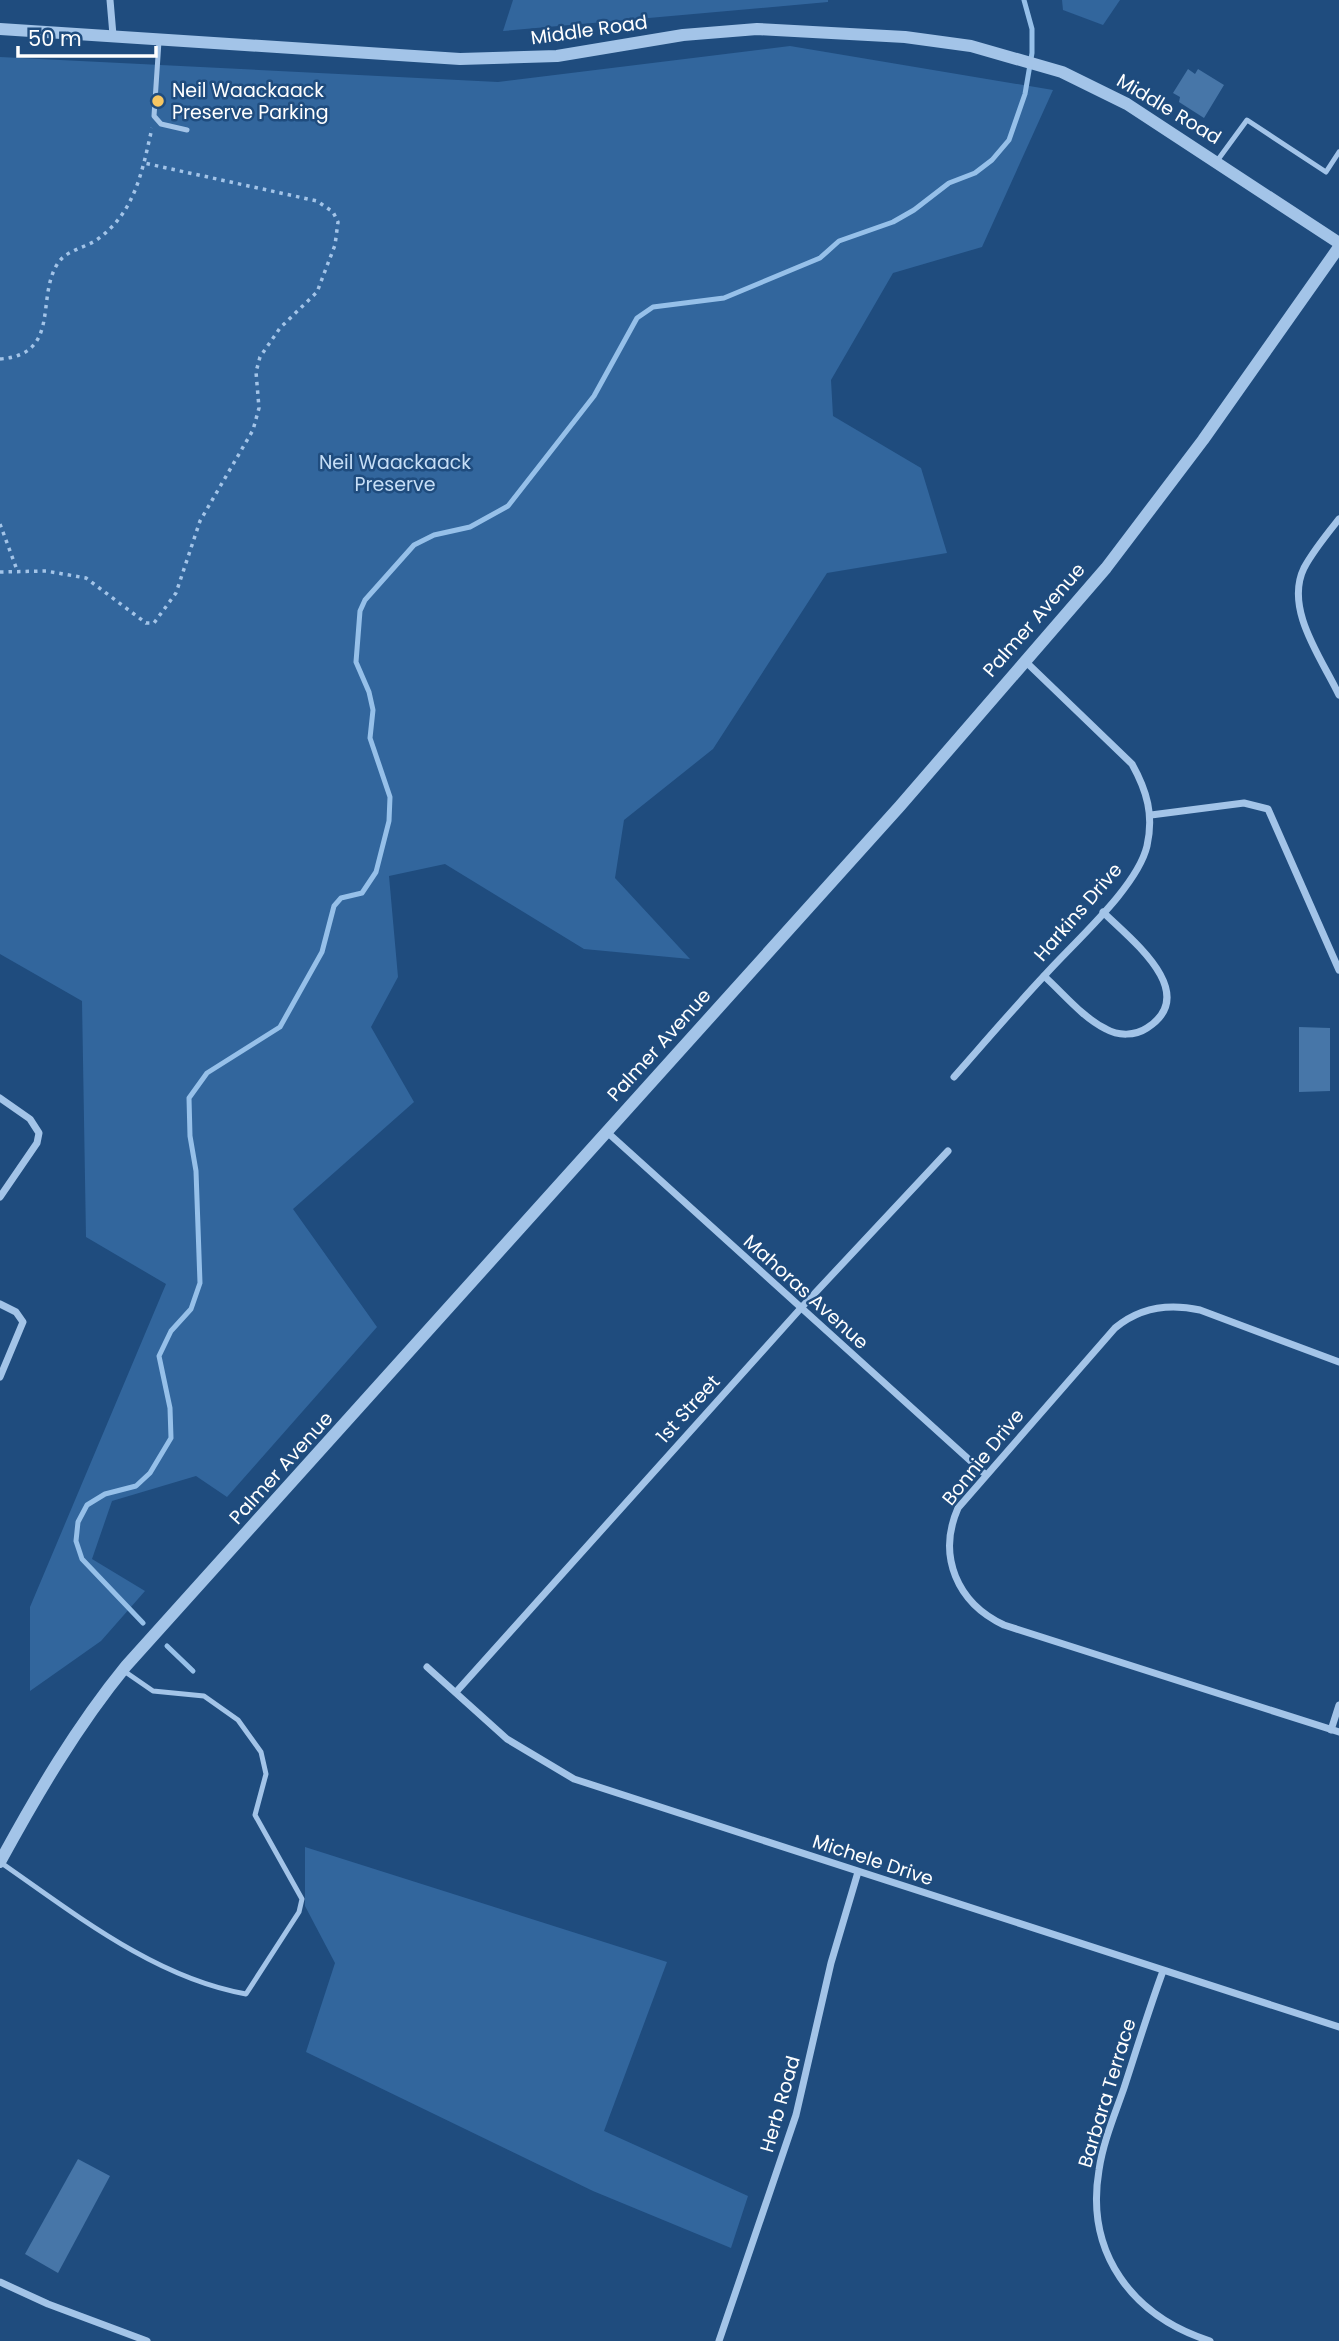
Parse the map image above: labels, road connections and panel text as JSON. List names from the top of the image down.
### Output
{
  "streets": {
    "street": [
      "Middle Road",
      "Palmer Avenue",
      "Harkins Drive",
      "Mahoras Avenue",
      "1st Street",
      "Bonnie Drive",
      "Michele Drive",
      "Barbara Terrace",
      "Herb Road"
    ]
  },
  "crossings": [
    ["Middle Road", "Palmer Avenue"],
    ["Palmer Avenue", "Harkins Drive"],
    ["Palmer Avenue", "Mahoras Avenue"],
    ["Mahoras Avenue", "1st Street"],
    ["Mahoras Avenue", "Bonnie Drive"],
    ["1st Street", "Michele Drive"],
    ["Michele Drive", "Barbara Terrace"],
    ["Michele Drive", "Herb Road"]
  ],
  "parks": ["Neil Waackaack Preserve"],
  "places": ["Neil Waackaack Preserve Parking"],
  "scale_bar": "50 m"
}
